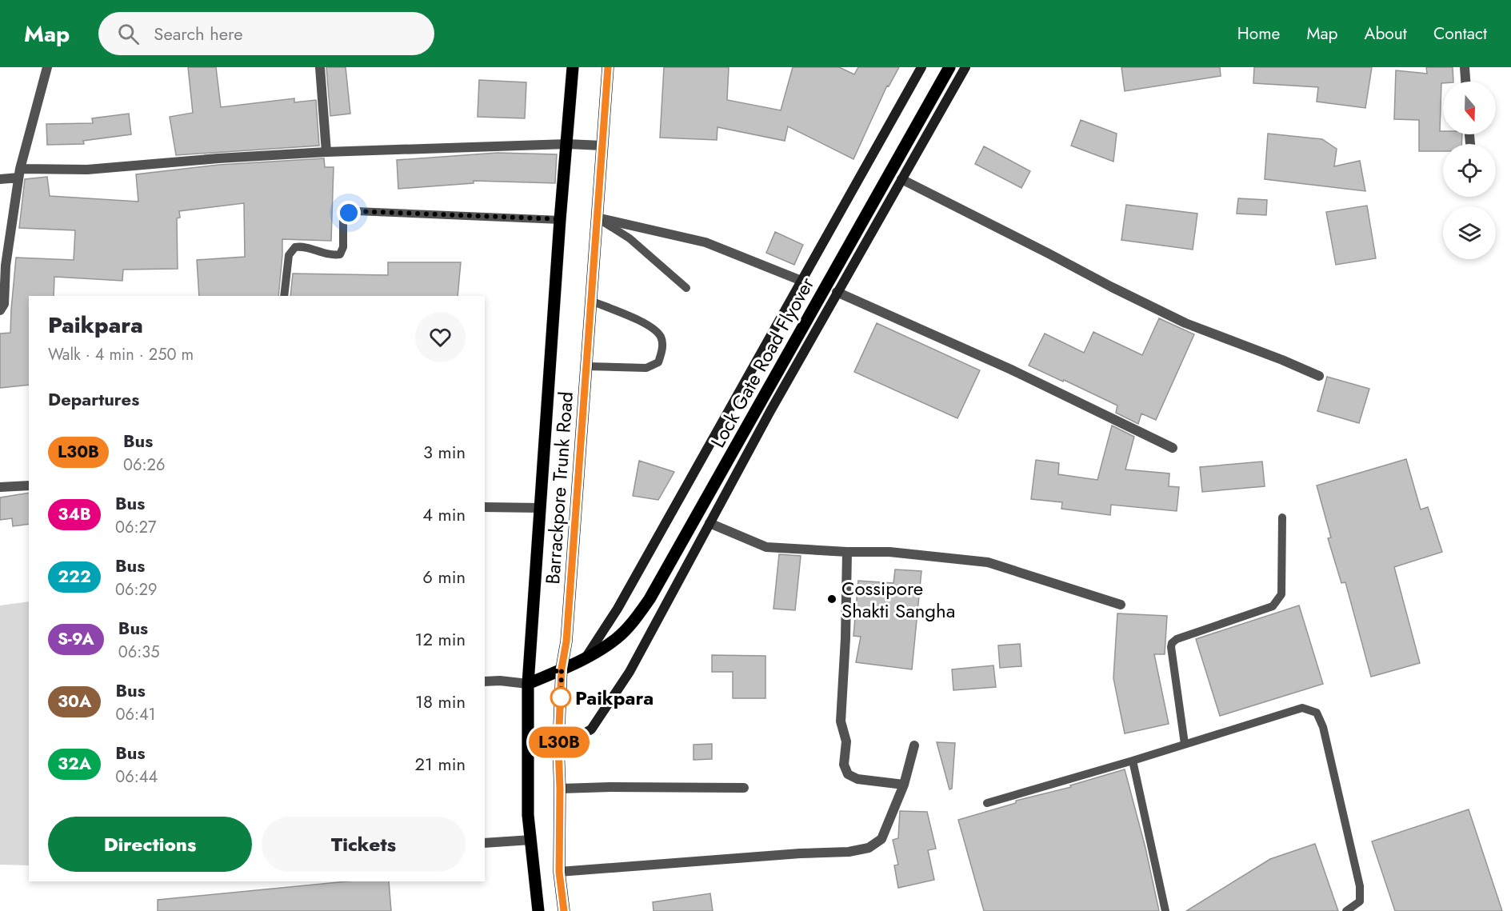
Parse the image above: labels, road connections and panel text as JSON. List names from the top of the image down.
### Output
{
  "streets": {
    "main road": ["Lock Gate Road Flyover", "Barrackpore Trunk Road"]
  },
  "crossings": [
    ["Lock Gate Road Flyover", "Barrackpore Trunk Road"]
  ],
  "places": ["Cossipore Shakti Sangha", "Paikpara"],
  "lines": ["bus line L30B"],
  "north": "bottom",
  "page": {
    "header": "Map",
    "search": "Search here",
    "nav": [
      "Home",
      "Map",
      "About",
      "Contact"
    ],
    "on_map": "L30B",
    "heading": [
      ["Paikpara", "Walk · 4 min · 250 m"],
      "Departures"
    ],
    "list": [
      {
        "mark": "L30B",
        "name": "Bus",
        "note": "06:26",
        "value": "3 min"
      },
      {
        "mark": "34B",
        "name": "Bus",
        "note": "06:27",
        "value": "4 min"
      },
      {
        "mark": "222",
        "name": "Bus",
        "note": "06:29",
        "value": "6 min"
      },
      {
        "mark": "S-9A",
        "name": "Bus",
        "note": "06:35",
        "value": "12 min"
      },
      {
        "mark": "30A",
        "name": "Bus",
        "note": "06:41",
        "value": "18 min"
      },
      {
        "mark": "32A",
        "name": "Bus",
        "note": "06:44",
        "value": "21 min"
      }
    ],
    "buttons": ["Directions", "Tickets"]
  }
}
